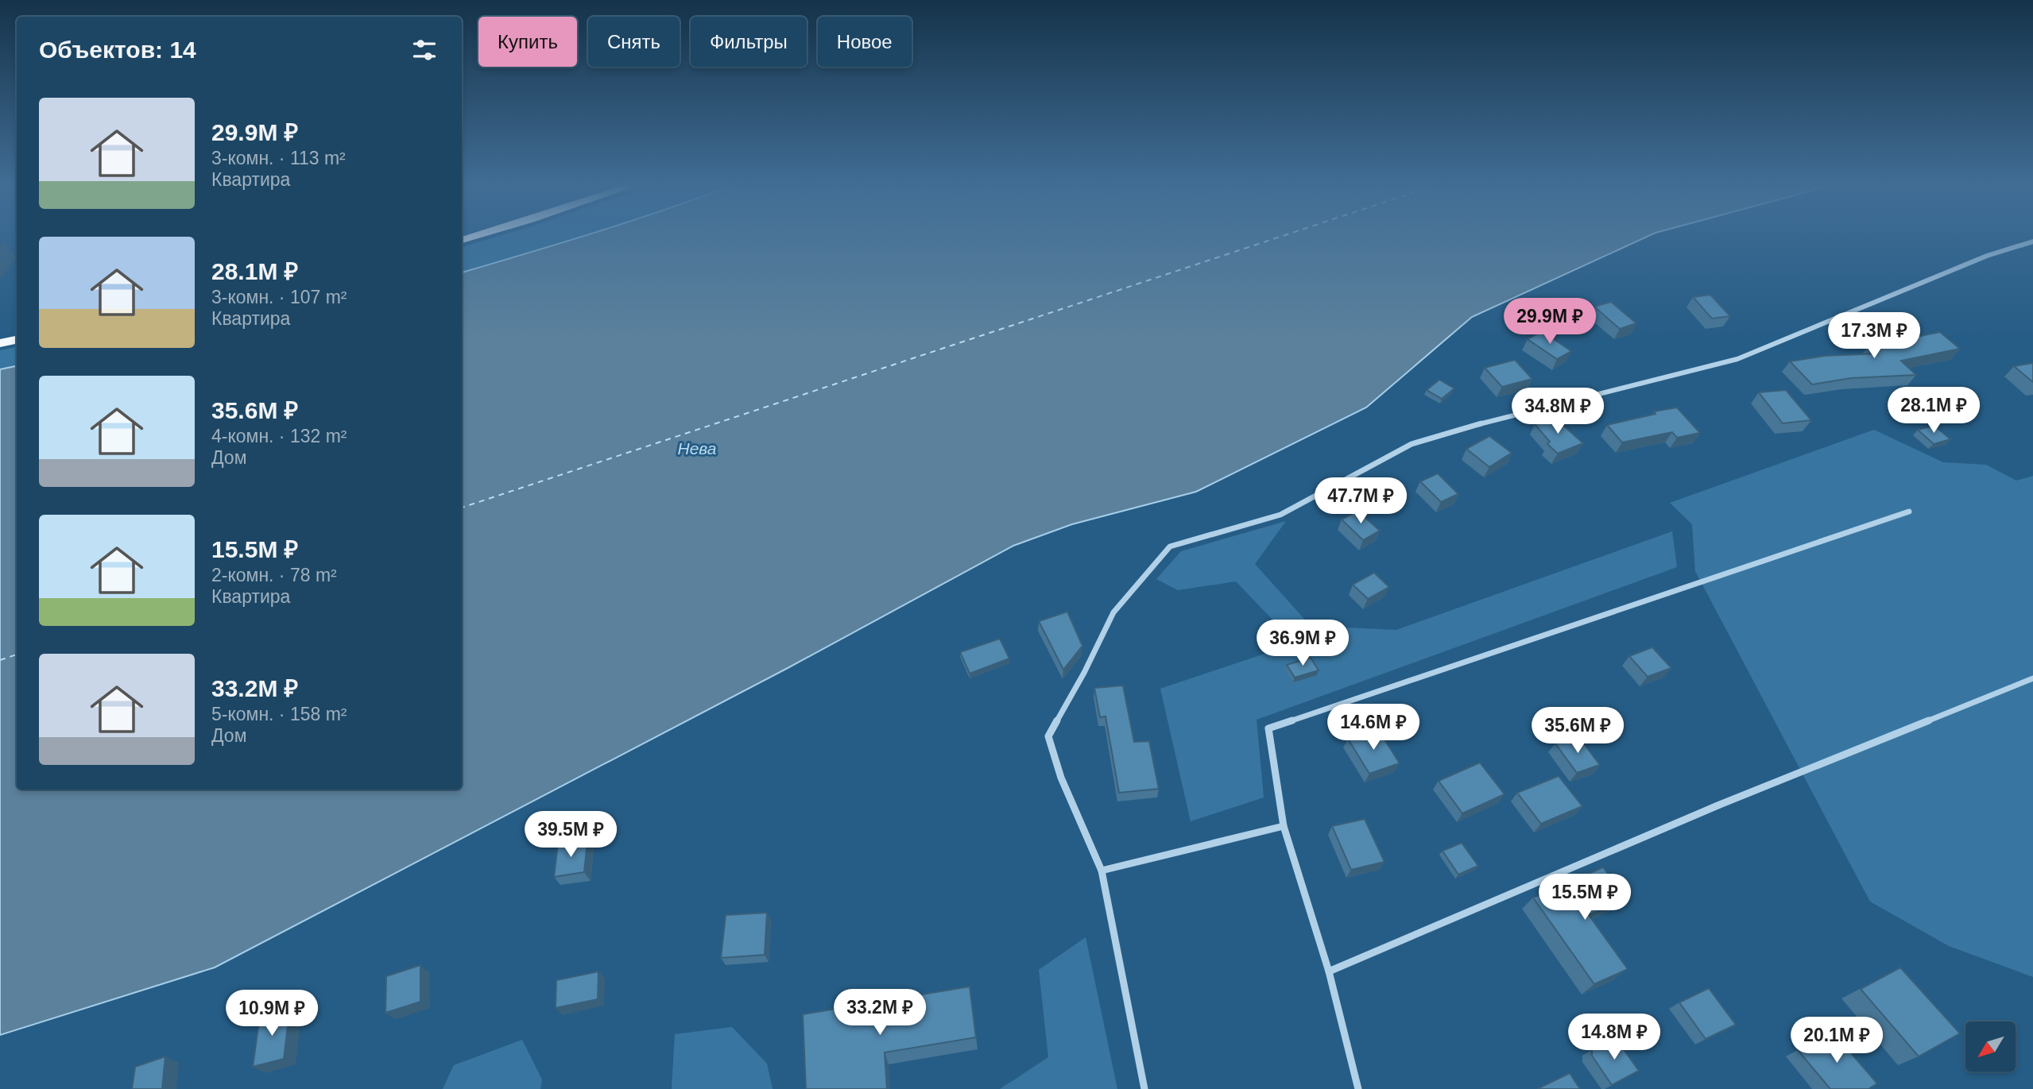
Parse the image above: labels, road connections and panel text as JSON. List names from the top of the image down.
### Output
{
  "water": ["Нева"],
  "north": "bottom left",
  "page": {
    "chip": [
      "Купить",
      "Снять",
      "Фильтры",
      "Новое"
    ],
    "heading": "Объектов: 14",
    "list": [
      {
        "name": "29.9M ₽",
        "note": "3-комн. · 113 m² · Квартира"
      },
      {
        "name": "28.1M ₽",
        "note": "3-комн. · 107 m² · Квартира"
      },
      {
        "name": "35.6M ₽",
        "note": "4-комн. · 132 m² · Дом"
      },
      {
        "name": "15.5M ₽",
        "note": "2-комн. · 78 m² · Квартира"
      },
      {
        "name": "33.2M ₽",
        "note": "5-комн. · 158 m² · Дом"
      }
    ],
    "price": [
      "29.9M ₽",
      "17.3M ₽",
      "28.1M ₽",
      "34.8M ₽",
      "47.7M ₽",
      "36.9M ₽",
      "14.6M ₽",
      "35.6M ₽",
      "39.5M ₽",
      "15.5M ₽",
      "33.2M ₽",
      "10.9M ₽",
      "14.8M ₽",
      "20.1M ₽"
    ]
  }
}
